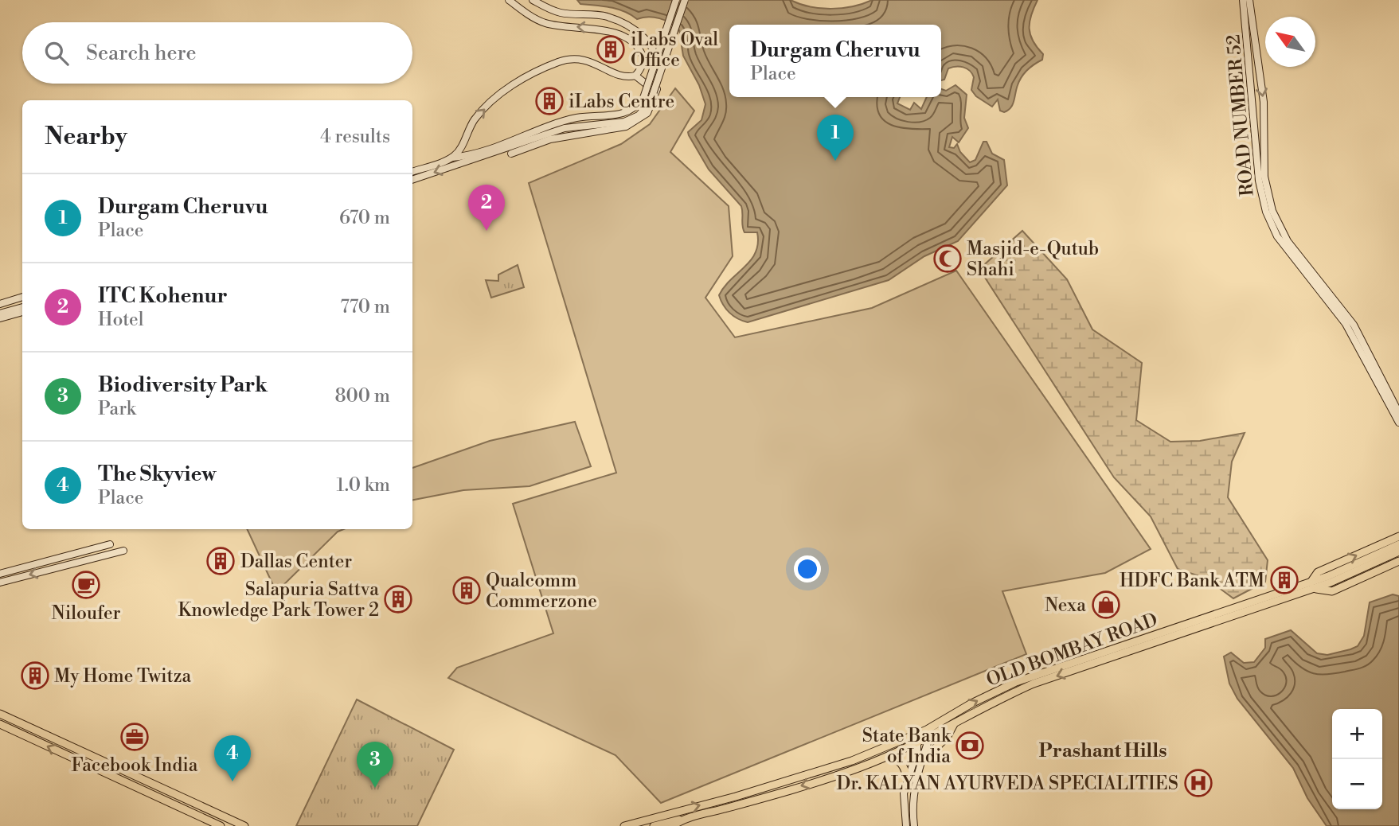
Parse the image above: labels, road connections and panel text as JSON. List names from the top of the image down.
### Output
{
  "streets": {
    "main road": ["ROAD NUMBER 52", "OLD BOMBAY ROAD"]
  },
  "districts": ["Prashant Hills"],
  "places": {
    "building": [
      "iLabs Oval Office",
      "iLabs Centre",
      "Dallas Center",
      "HDFC Bank ATM",
      "Qualcomm Commerzone",
      "Salapuria Sattva Knowledge Park Tower 2",
      "My Home Twitza"
    ],
    "mosque": ["Masjid-e-Qutub Shahi"],
    "cafe": ["Niloufer"],
    "shop": ["Nexa"],
    "office": ["Facebook India"],
    "bank": ["State Bank of India"],
    "hospital": ["Dr. KALYAN AYURVEDA SPECIALITIES"]
  },
  "north": "top left",
  "page": {
    "search": "Search here",
    "popup": ["Durgam Cheruvu", "Place"],
    "heading": ["Nearby", "4 results"],
    "pins": [
      "1",
      "2",
      "4",
      "3"
    ],
    "list": [
      {
        "mark": "1",
        "name": "Durgam Cheruvu",
        "note": "Place",
        "value": "670 m"
      },
      {
        "mark": "2",
        "name": "ITC Kohenur",
        "note": "Hotel",
        "value": "770 m"
      },
      {
        "mark": "3",
        "name": "Biodiversity Park",
        "note": "Park",
        "value": "800 m"
      },
      {
        "mark": "4",
        "name": "The Skyview",
        "note": "Place",
        "value": "1.0 km"
      }
    ],
    "map_buttons": ["+", "−"]
  }
}
